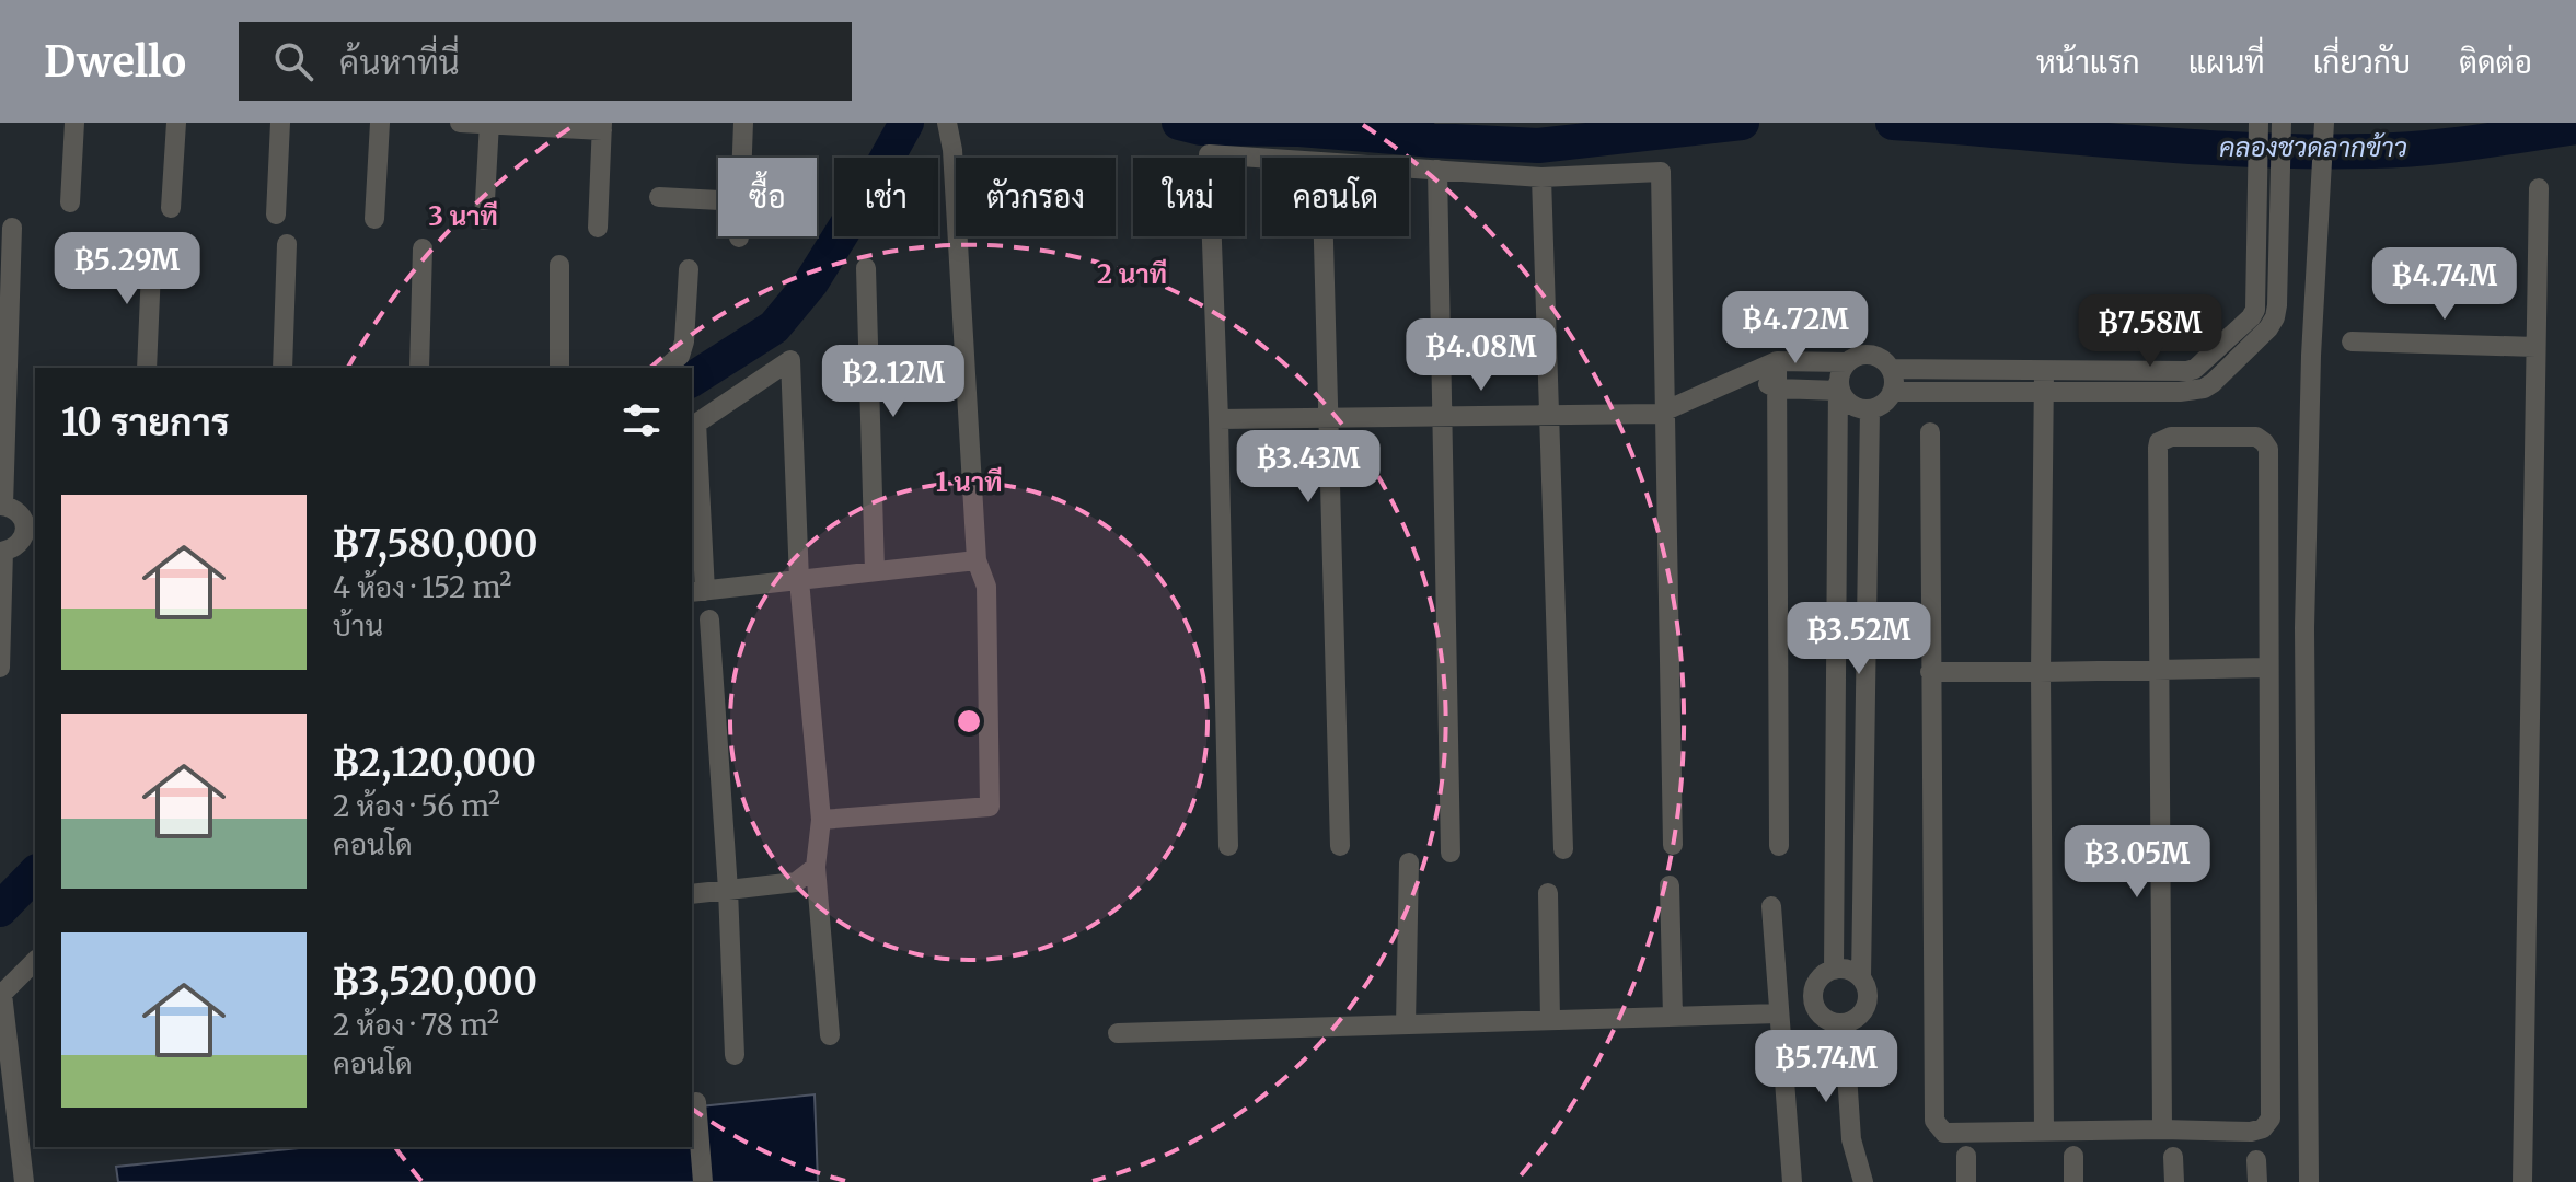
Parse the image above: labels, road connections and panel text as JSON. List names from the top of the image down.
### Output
{
  "water": ["คลองชวดลากข้าว"],
  "page": {
    "header": "Dwello",
    "search": "ค้นหาที่นี่",
    "nav": [
      "หน้าแรก",
      "แผนที่",
      "เกี่ยวกับ",
      "ติดต่อ"
    ],
    "chip": [
      "ซื้อ",
      "เช่า",
      "ตัวกรอง",
      "ใหม่",
      "คอนโด"
    ],
    "price": [
      "฿5.29M",
      "฿4.74M",
      "฿4.72M",
      "฿7.58M",
      "฿4.08M",
      "฿2.12M",
      "฿3.43M",
      "฿3.52M",
      "฿3.05M",
      "฿5.74M"
    ],
    "heading": "10 รายการ",
    "list": [
      {
        "name": "฿7,580,000",
        "note": "4 ห้อง · 152 m² · บ้าน"
      },
      {
        "name": "฿2,120,000",
        "note": "2 ห้อง · 56 m² · คอนโด"
      },
      {
        "name": "฿3,520,000",
        "note": "2 ห้อง · 78 m² · คอนโด"
      }
    ]
  },
  "rings": ["3 นาที", "2 นาที", "1 นาที"]
}
